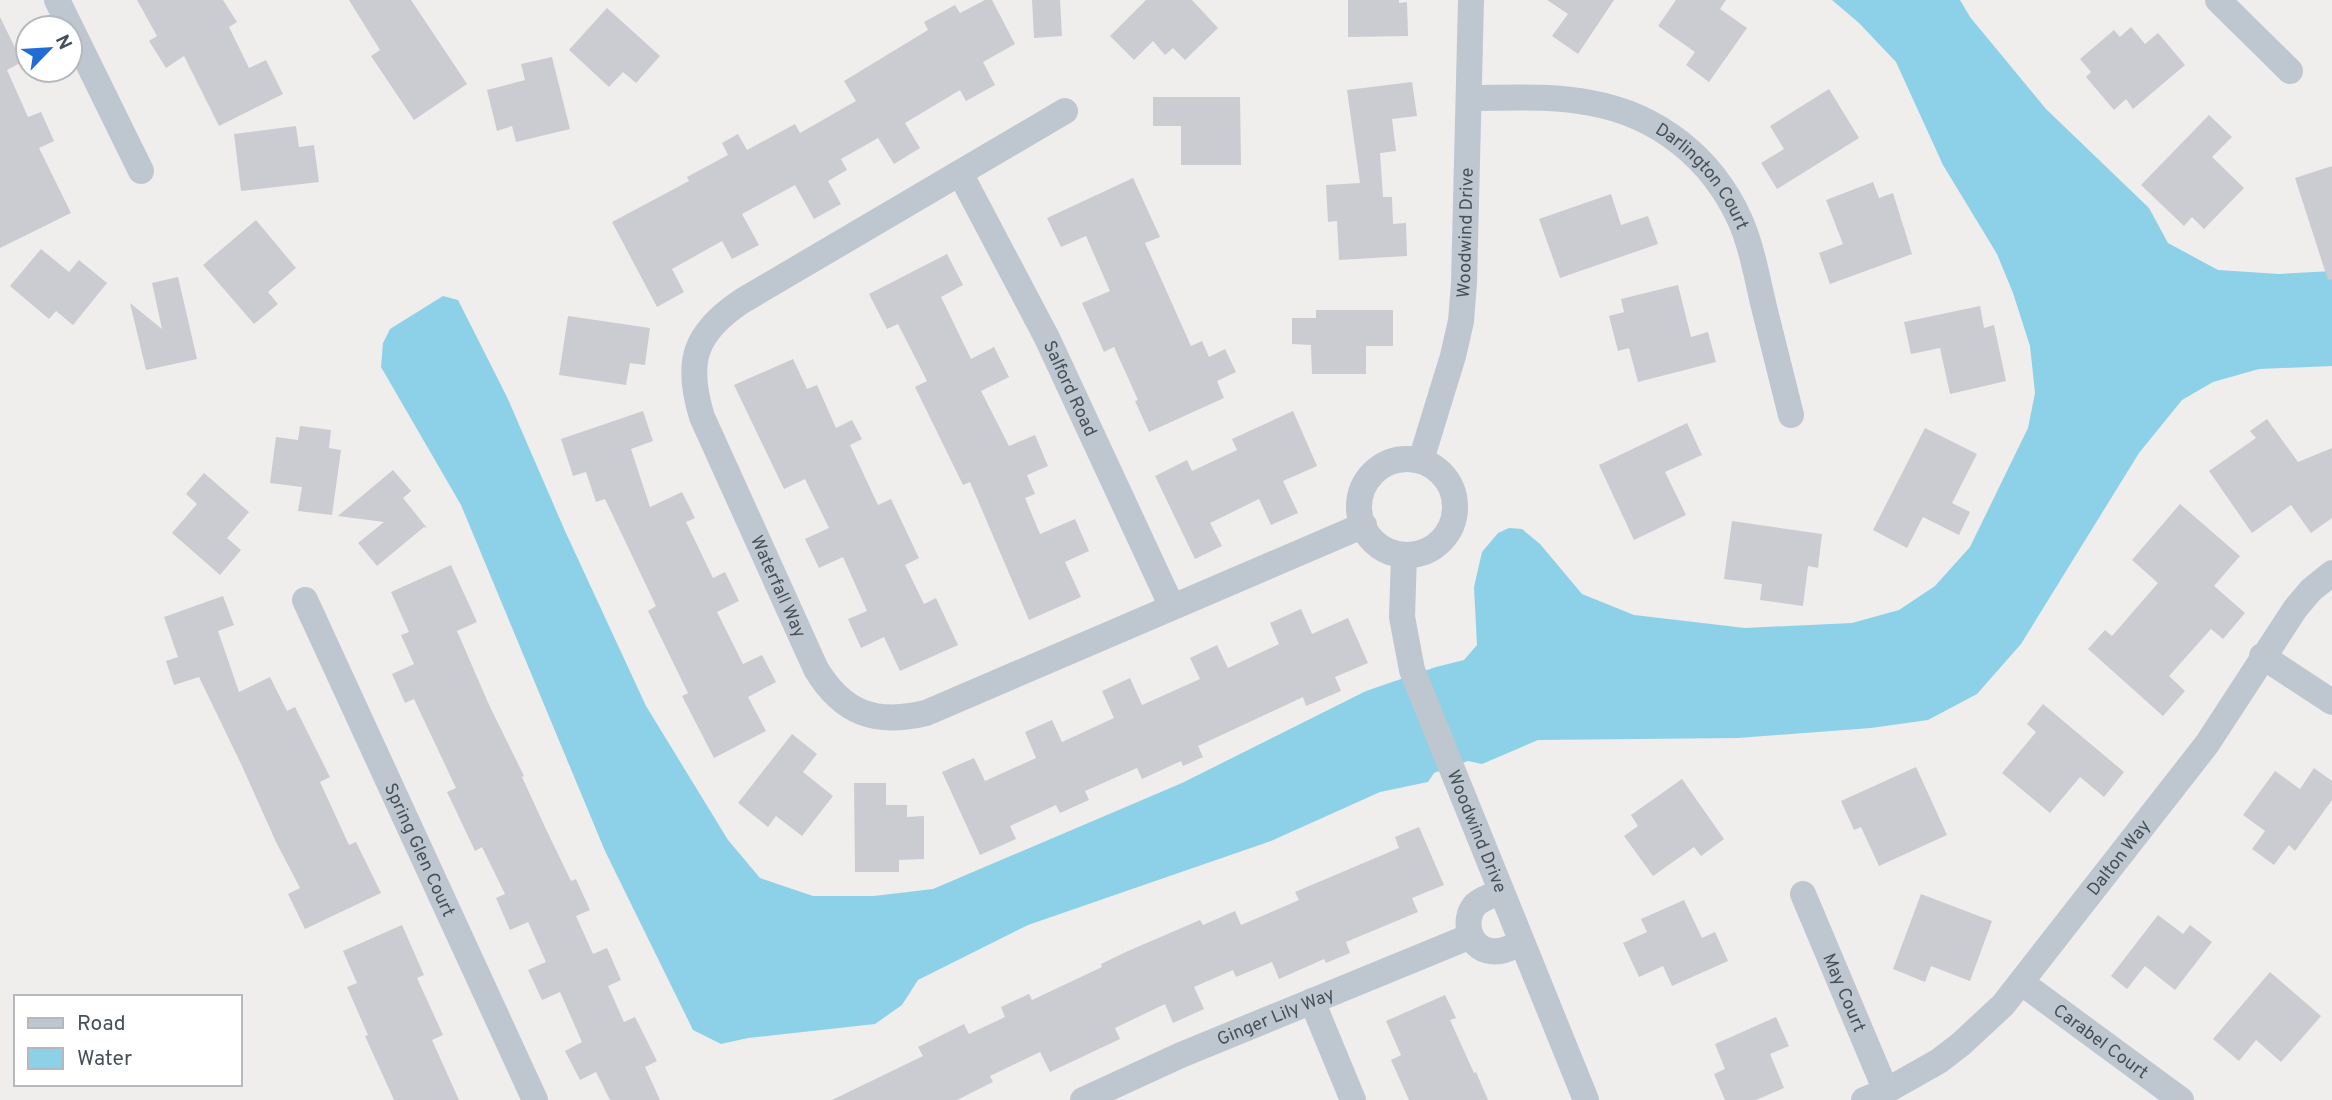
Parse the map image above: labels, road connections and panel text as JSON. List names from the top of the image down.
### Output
{
  "streets": {
    "street": [
      "Darlington Court",
      "Woodwind Drive",
      "Salford Road",
      "Waterfall Way",
      "Spring Glen Court",
      "Dalton Way",
      "May Court",
      "Ginger Lily Way",
      "Carabel Court"
    ]
  },
  "crossings": [
    ["Darlington Court", "Woodwind Drive"],
    ["Woodwind Drive", "Waterfall Way"],
    ["Salford Road", "Waterfall Way"],
    ["Dalton Way", "May Court"],
    ["Dalton Way", "Carabel Court"]
  ],
  "legend": ["Road", "Water"],
  "north": "top right"
}
